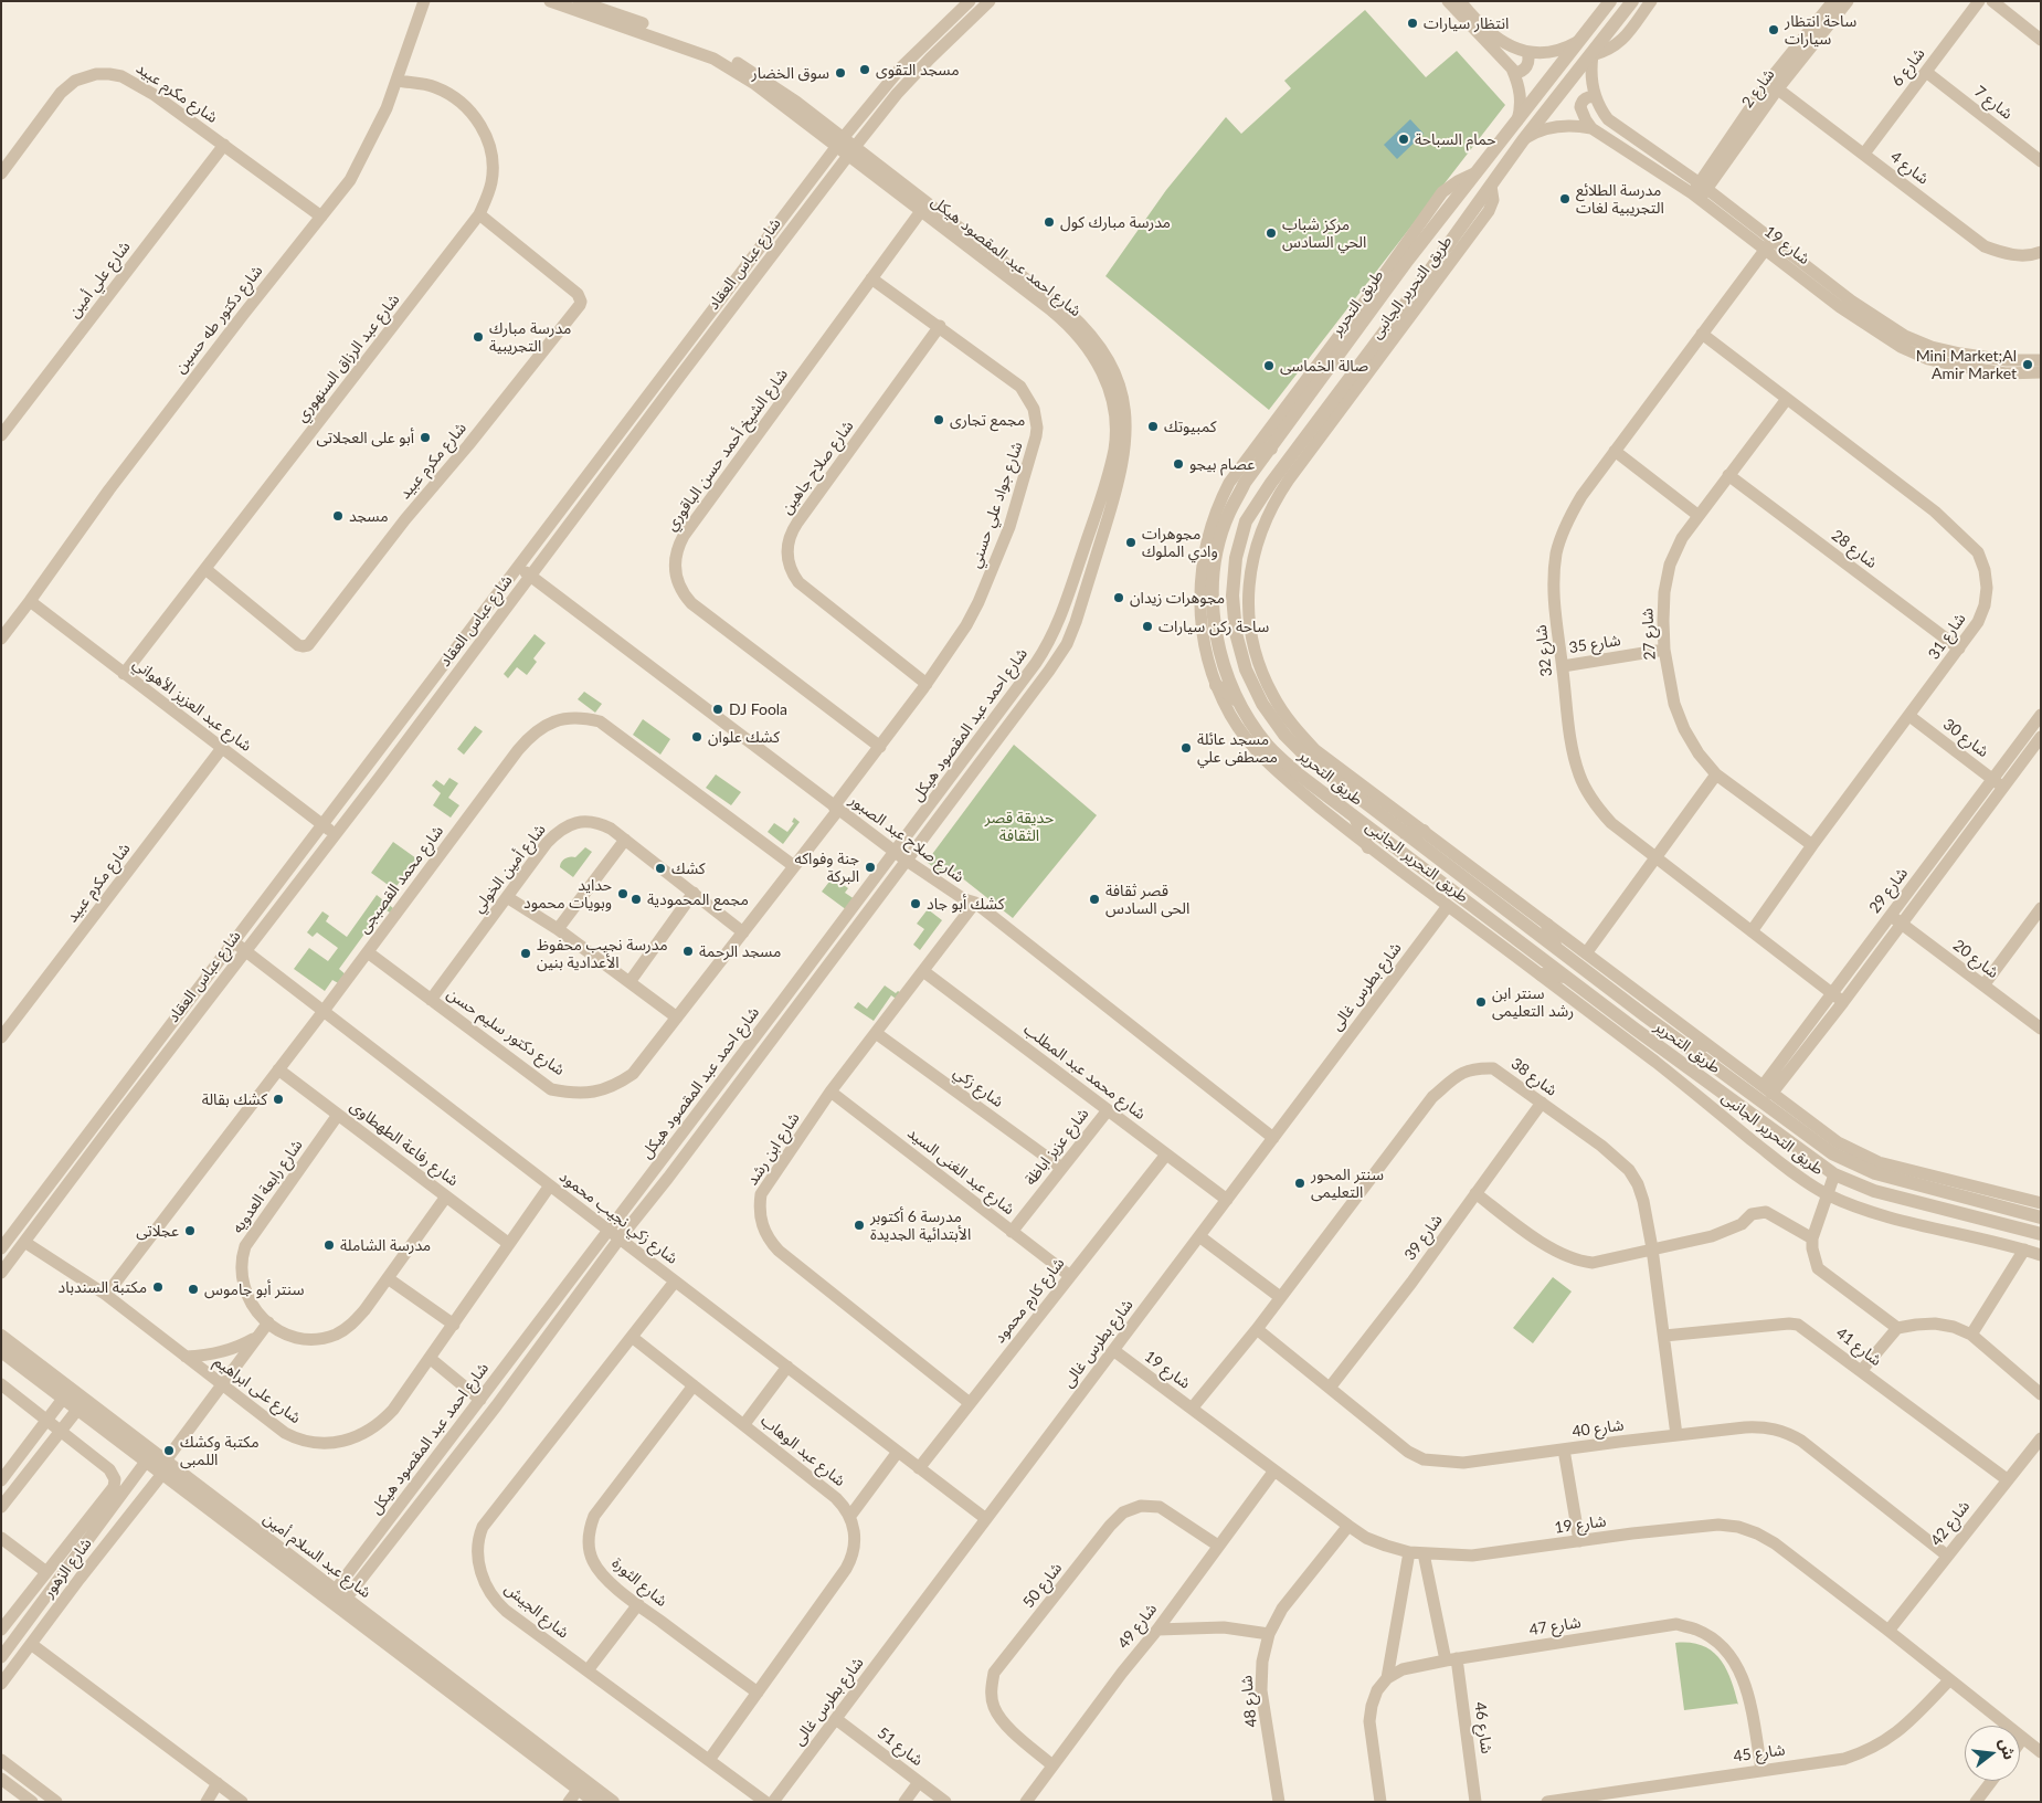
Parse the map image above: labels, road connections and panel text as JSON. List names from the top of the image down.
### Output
{
  "streets": {
    "street": [
      "شارع 6",
      "شارع 2",
      "شارع مكرم عبيد",
      "شارع 7",
      "شارع 4",
      "شارع 19",
      "شارع احمد عبد المقصود هيكل",
      "شارع عباس العقاد",
      "شارع علي أمين",
      "طريق التحرير الجانبى",
      "طريق التحرير",
      "شارع دكتور طه حسين",
      "شارع عبد الرزاق السنهوري",
      "شارع الشيخ أحمد حسن الباقوري",
      "شارع صلاح جاهين",
      "شارع جواد علي حسني",
      "شارع 28",
      "شارع 27",
      "شارع 31",
      "شارع 35",
      "شارع 32",
      "شارع عبد العزيز الأهواني",
      "شارع 30",
      "شارع صلاح عبد الصبور",
      "شارع أمين الخولي",
      "شارع محمد القصبجى",
      "شارع 29",
      "شارع 20",
      "شارع بطرس غالى",
      "شارع دكتور سليم حسن",
      "شارع محمد عبد المطلب",
      "شارع 38",
      "شارع زكي",
      "شارع رفاعة الطهطاوى",
      "شارع عزيز اباظة",
      "شارع ابن رشد",
      "شارع عبد الغنى السيد",
      "شارع رابعة العدويه",
      "شارع زكي نجيب محمود",
      "شارع 39",
      "شارع كارم محمود",
      "شارع 41",
      "شارع على ابراهيم",
      "شارع 40",
      "شارع عبد الوهاب",
      "شارع 42",
      "شارع عبد السلام أمين",
      "شارع الزهور",
      "شارع الثورة",
      "شارع 50",
      "شارع الجيش",
      "شارع 49",
      "شارع 47",
      "شارع 48",
      "شارع 46",
      "شارع 51",
      "شارع 45"
    ]
  },
  "crossings": [
    ["شارع 6", "شارع 7"],
    ["شارع 6", "شارع 4"],
    ["شارع 2", "شارع 4"],
    ["شارع 2", "شارع 19"],
    ["شارع مكرم عبيد", "شارع علي أمين"],
    ["شارع مكرم عبيد", "شارع دكتور طه حسين"],
    ["شارع مكرم عبيد", "شارع عبد الرزاق السنهوري"],
    ["شارع مكرم عبيد", "شارع عبد العزيز الأهواني"],
    ["شارع 19", "طريق التحرير"],
    ["شارع 19", "شارع 32"],
    ["شارع 19", "شارع بطرس غالى"],
    ["شارع 19", "شارع 38"],
    ["شارع 19", "شارع 42"],
    ["شارع 19", "شارع 49"],
    ["شارع 19", "شارع 48"],
    ["شارع 19", "شارع 46"],
    ["شارع 19", "شارع 45"],
    ["شارع احمد عبد المقصود هيكل", "شارع عباس العقاد"],
    ["شارع احمد عبد المقصود هيكل", "شارع الشيخ أحمد حسن الباقوري"],
    ["شارع احمد عبد المقصود هيكل", "شارع صلاح عبد الصبور"],
    ["شارع احمد عبد المقصود هيكل", "شارع زكي نجيب محمود"],
    ["شارع احمد عبد المقصود هيكل", "شارع عبد السلام أمين"],
    ["شارع عباس العقاد", "شارع عبد العزيز الأهواني"],
    ["شارع عباس العقاد", "شارع صلاح عبد الصبور"],
    ["شارع عباس العقاد", "شارع زكي نجيب محمود"],
    ["شارع عباس العقاد", "شارع على ابراهيم"],
    ["طريق التحرير الجانبى", "طريق التحرير"],
    ["طريق التحرير الجانبى", "شارع 29"],
    ["طريق التحرير الجانبى", "شارع بطرس غالى"],
    ["شارع دكتور طه حسين", "شارع عبد الرزاق السنهوري"],
    ["شارع دكتور طه حسين", "شارع عبد العزيز الأهواني"],
    ["شارع عبد الرزاق السنهوري", "شارع عبد العزيز الأهواني"],
    ["شارع الشيخ أحمد حسن الباقوري", "شارع جواد علي حسني"],
    ["شارع صلاح جاهين", "شارع جواد علي حسني"],
    ["شارع جواد علي حسني", "شارع صلاح عبد الصبور"],
    ["شارع جواد علي حسني", "شارع دكتور سليم حسن"],
    ["شارع 28", "شارع 27"],
    ["شارع 28", "شارع 31"],
    ["شارع 27", "شارع 31"],
    ["شارع 27", "شارع 35"],
    ["شارع 31", "شارع 32"],
    ["شارع 31", "شارع 30"],
    ["شارع 35", "شارع 32"],
    ["شارع 32", "شارع 29"],
    ["شارع 30", "شارع 29"],
    ["شارع صلاح عبد الصبور", "شارع بطرس غالى"],
    ["شارع صلاح عبد الصبور", "شارع دكتور سليم حسن"],
    ["شارع صلاح عبد الصبور", "شارع ابن رشد"],
    ["شارع أمين الخولي", "شارع دكتور سليم حسن"],
    ["شارع محمد القصبجى", "شارع دكتور سليم حسن"],
    ["شارع محمد القصبجى", "شارع رفاعة الطهطاوى"],
    ["شارع محمد القصبجى", "شارع زكي نجيب محمود"],
    ["شارع محمد القصبجى", "شارع على ابراهيم"],
    ["شارع 29", "شارع 20"],
    ["شارع بطرس غالى", "شارع محمد عبد المطلب"],
    ["شارع بطرس غالى", "شارع زكي نجيب محمود"],
    ["شارع بطرس غالى", "شارع 51"],
    ["شارع محمد عبد المطلب", "شارع عزيز اباظة"],
    ["شارع محمد عبد المطلب", "شارع ابن رشد"],
    ["شارع محمد عبد المطلب", "شارع كارم محمود"],
    ["شارع 38", "شارع 39"],
    ["شارع 38", "شارع 41"],
    ["شارع 38", "شارع 40"],
    ["شارع زكي", "شارع عزيز اباظة"],
    ["شارع زكي", "شارع ابن رشد"],
    ["شارع رفاعة الطهطاوى", "شارع رابعة العدويه"],
    ["شارع رفاعة الطهطاوى", "شارع على ابراهيم"],
    ["شارع عزيز اباظة", "شارع عبد الغنى السيد"],
    ["شارع ابن رشد", "شارع عبد الغنى السيد"],
    ["شارع ابن رشد", "شارع كارم محمود"],
    ["شارع عبد الغنى السيد", "شارع كارم محمود"],
    ["شارع رابعة العدويه", "شارع الزهور"],
    ["شارع زكي نجيب محمود", "شارع كارم محمود"],
    ["شارع زكي نجيب محمود", "شارع على ابراهيم"],
    ["شارع زكي نجيب محمود", "شارع الجيش"],
    ["شارع 39", "شارع 40"],
    ["شارع 41", "شارع 42"],
    ["شارع على ابراهيم", "شارع الزهور"],
    ["شارع 40", "شارع 42"],
    ["شارع عبد الوهاب", "شارع الثورة"],
    ["شارع عبد الوهاب", "شارع الجيش"],
    ["شارع عبد السلام أمين", "شارع الزهور"],
    ["شارع 50", "شارع 49"],
    ["شارع 47", "شارع 46"],
    ["شارع 47", "شارع 45"]
  ],
  "parks": ["حديقة قصر الثقافة"],
  "places": [
    "انتظار سيارات",
    "ساحة انتظار سيارات",
    "مسجد التقوى",
    "سوق الخضار",
    "حمام السباحة",
    "مدرسة الطلائع التجريبية لغات",
    "مدرسة مبارك كول",
    "مركز شباب الحي السادس",
    "مدرسة مبارك التجريبية",
    "Mini Market;Al Amir Market",
    "صالة الخماسى",
    "مجمع تجارى",
    "كمبيوتك",
    "أبو على العجلاتى",
    "عصام بيجو",
    "مسجد",
    "مجوهرات وادي الملوك",
    "مجوهرات زيدان",
    "ساحة ركن سيارات",
    "DJ Foola",
    "كشك علوان",
    "مسجد عائلة مصطفى علي",
    "جنة وفواكه البركة",
    "كشك",
    "حدايد وبويات محمود",
    "مجمع المحمودية",
    "قصر ثقافة الحى السادس",
    "كشك أبو جاد",
    "مسجد الرحمة",
    "مدرسة نجيب محفوظ الأعدادية بنين",
    "سنتر ابن رشد التعليمى",
    "كشك بقالة",
    "سنتر المحور التعليمى",
    "مدرسة 6 أكتوبر الأبتدائية الجديدة",
    "عجلاتى",
    "مدرسة الشاملة",
    "مكتبة السندباد",
    "سنتر أبو جاموس",
    "مكتبة وكشك اللمبى"
  ],
  "north": "right"
}
